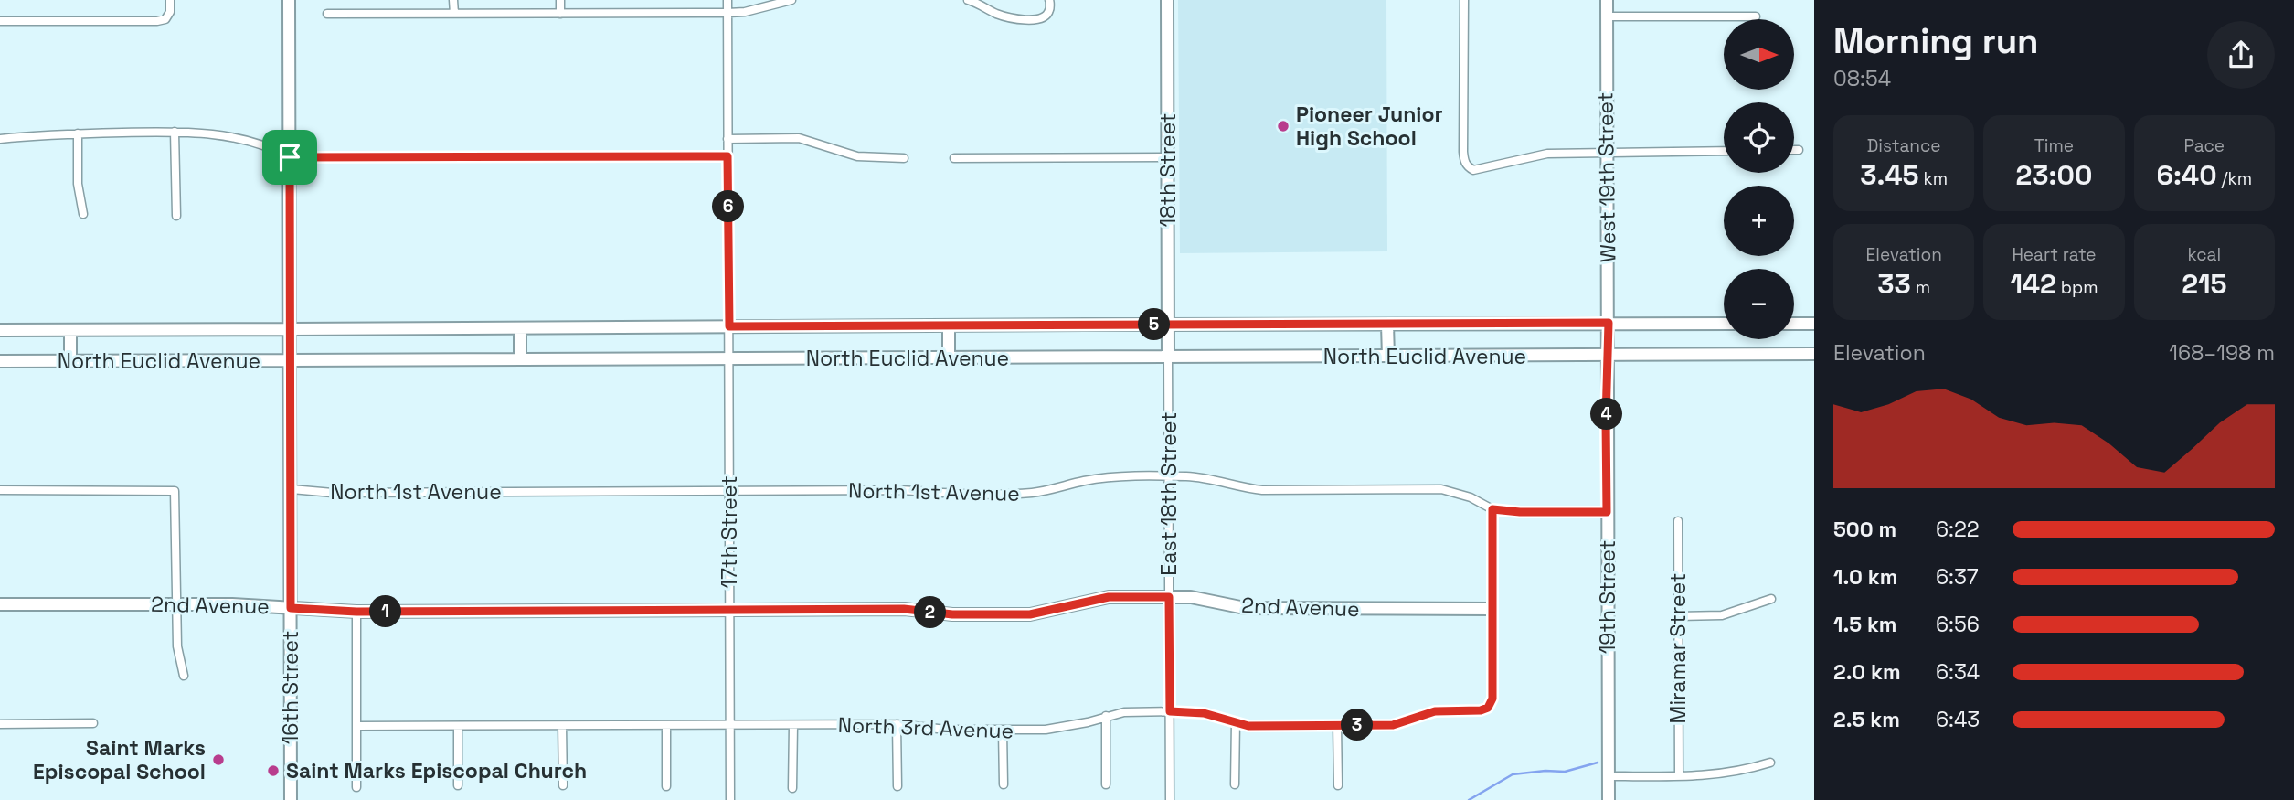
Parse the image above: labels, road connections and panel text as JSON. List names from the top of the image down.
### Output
{
  "streets": {
    "main road": [
      "18th Street",
      "West 19th Street",
      "North Euclid Avenue",
      "East 18th Street",
      "19th Street",
      "2nd Avenue",
      "16th Street"
    ],
    "street": [
      "North 1st Avenue",
      "17th Street",
      "Miramar Street",
      "North 3rd Avenue"
    ]
  },
  "crossings": [
    ["18th Street", "North Euclid Avenue"],
    ["18th Street", "East 18th Street"],
    ["West 19th Street", "North Euclid Avenue"],
    ["West 19th Street", "19th Street"],
    ["North Euclid Avenue", "East 18th Street"],
    ["North Euclid Avenue", "17th Street"],
    ["North Euclid Avenue", "19th Street"],
    ["North Euclid Avenue", "16th Street"],
    ["North 1st Avenue", "East 18th Street"],
    ["North 1st Avenue", "17th Street"],
    ["North 1st Avenue", "19th Street"],
    ["North 1st Avenue", "16th Street"],
    ["East 18th Street", "2nd Avenue"],
    ["East 18th Street", "North 3rd Avenue"],
    ["17th Street", "2nd Avenue"],
    ["17th Street", "North 3rd Avenue"],
    ["2nd Avenue", "16th Street"],
    ["2nd Avenue", "North 3rd Avenue"]
  ],
  "places": ["Pioneer Junior High School", "Saint Marks Episcopal School", "Saint Marks Episcopal Church"],
  "north": "right",
  "page": {
    "heading": ["Morning run", "08:54"],
    "map_buttons": ["+", "−"],
    "stats": [
      ["Distance", "3.45 km"],
      ["Time", "23:00"],
      ["Pace", "6:40 /km"],
      ["Elevation", "33 m"],
      ["Heart rate", "142 bpm"],
      ["kcal", "215"]
    ],
    "pins": [
      "6",
      "5",
      "4",
      "1",
      "2",
      "3"
    ],
    "chart": ["Elevation", "168–198 m"],
    "list": [
      {
        "name": "500 m",
        "note": "6:22"
      },
      {
        "name": "1.0 km",
        "note": "6:37"
      },
      {
        "name": "1.5 km",
        "note": "6:56"
      },
      {
        "name": "2.0 km",
        "note": "6:34"
      },
      {
        "name": "2.5 km",
        "note": "6:43"
      }
    ]
  }
}
